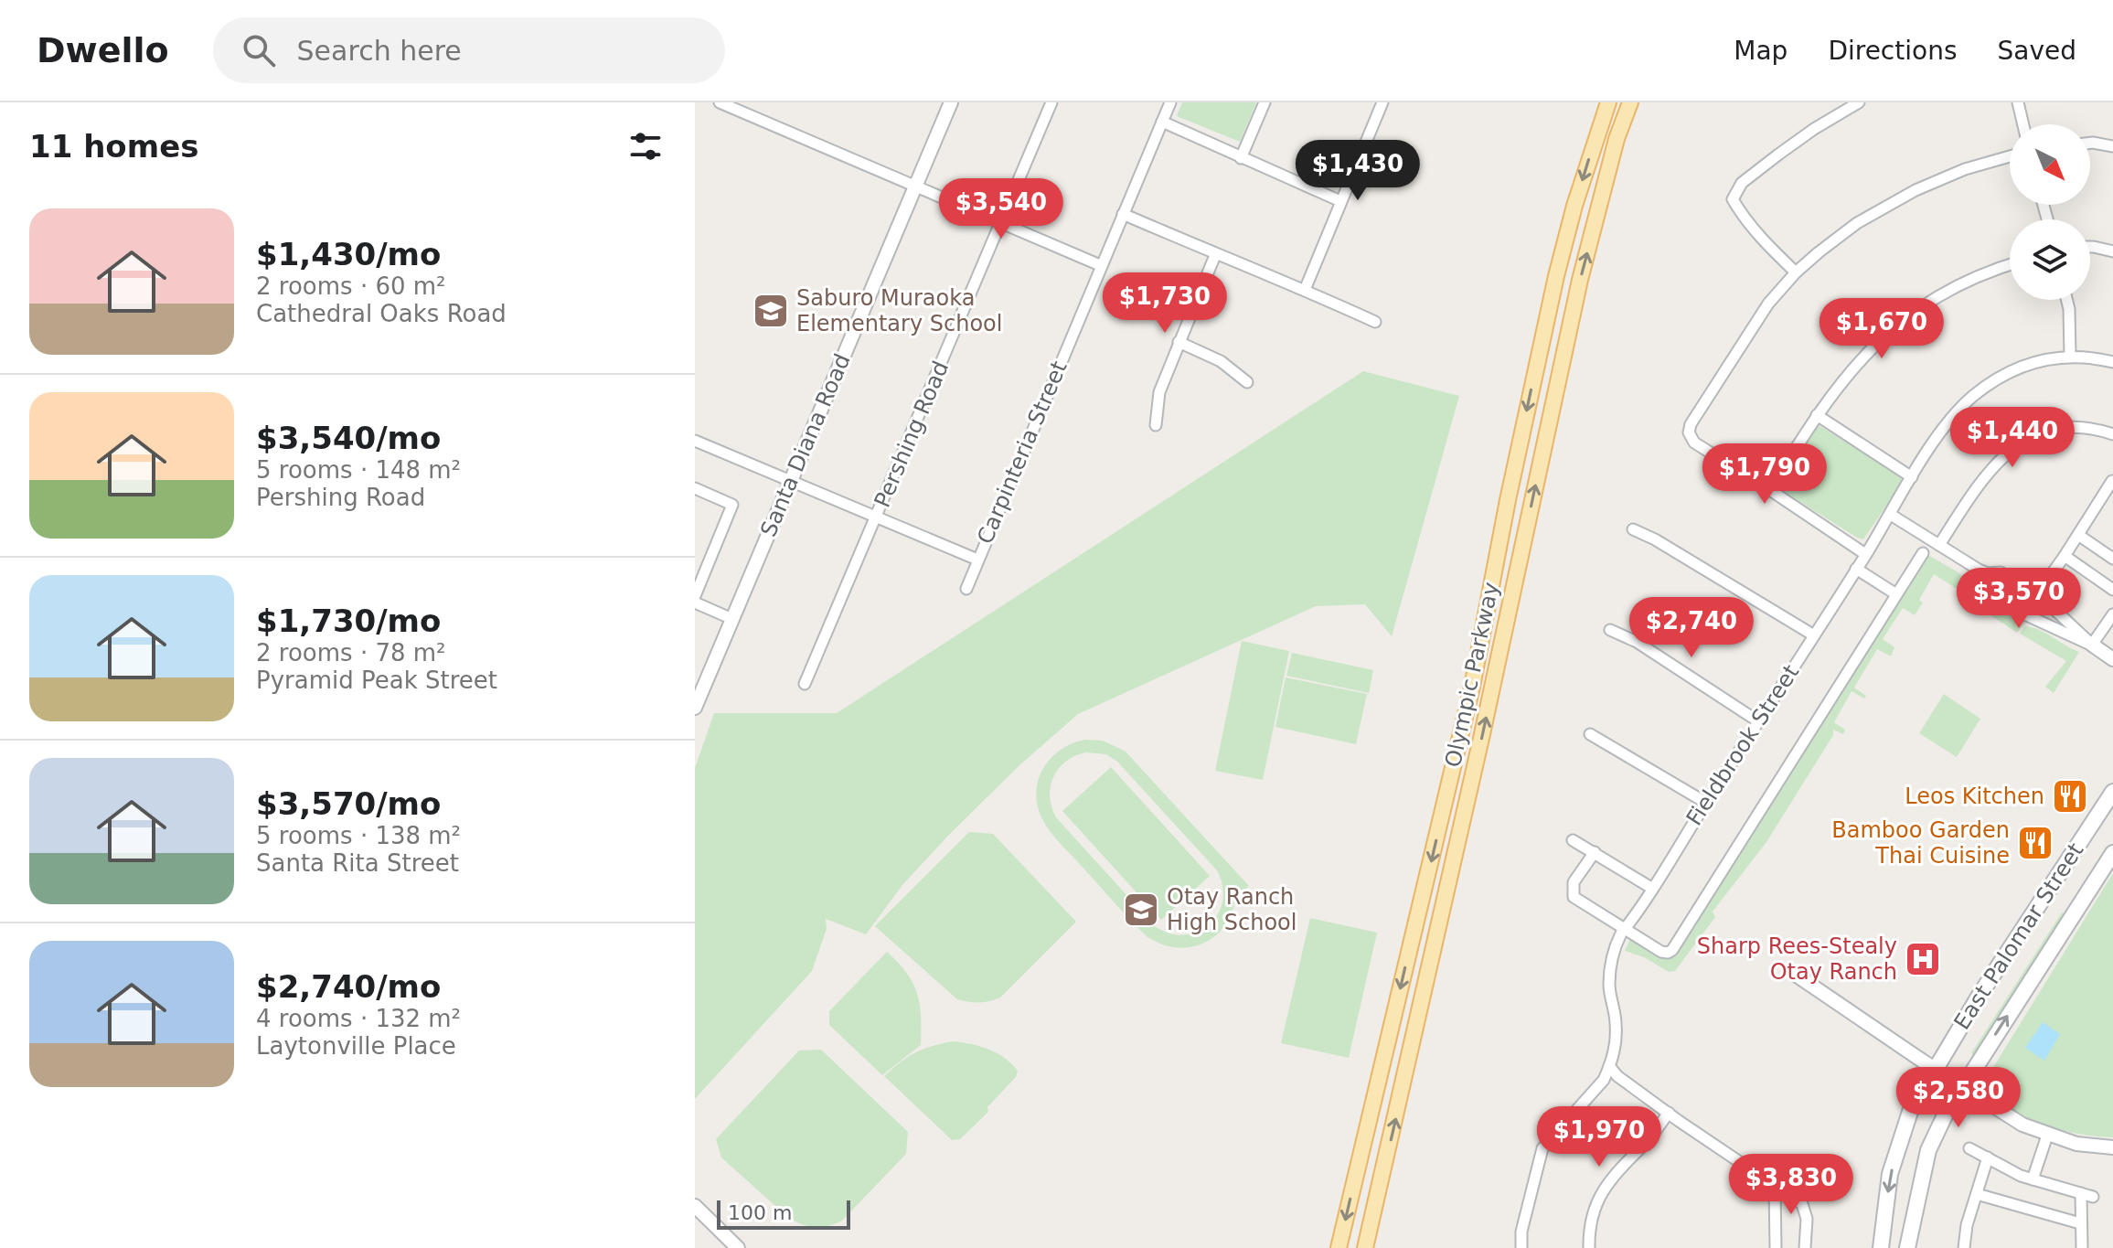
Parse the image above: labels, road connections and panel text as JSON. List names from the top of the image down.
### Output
{
  "streets": {
    "main road": ["Olympic Parkway", "East Palomar Street"],
    "street": [
      "Pershing Road",
      "Santa Diana Road",
      "Carpinteria Street",
      "Fieldbrook Street"
    ]
  },
  "crossings": [
    ["Pershing Road", "Carpinteria Street"],
    ["Santa Diana Road", "Carpinteria Street"]
  ],
  "places": {
    "school or university": ["Saburo Muraoka Elementary School", "Otay Ranch High School"],
    "restaurant": ["Leos Kitchen", "Bamboo Garden Thai Cuisine"],
    "hospital": ["Sharp Rees-Stealy Otay Ranch"]
  },
  "scale_bar": "100 m",
  "north": "bottom right",
  "page": {
    "header": "Dwello",
    "search": "Search here",
    "nav": ["Map", "Directions", "Saved"],
    "heading": "11 homes",
    "price": [
      "$1,430",
      "$3,540",
      "$1,730",
      "$1,670",
      "$1,440",
      "$1,790",
      "$3,570",
      "$2,740",
      "$2,580",
      "$1,970",
      "$3,830"
    ],
    "list": [
      {
        "name": "$1,430/mo",
        "note": "2 rooms · 60 m² · Cathedral Oaks Road"
      },
      {
        "name": "$3,540/mo",
        "note": "5 rooms · 148 m² · Pershing Road"
      },
      {
        "name": "$1,730/mo",
        "note": "2 rooms · 78 m² · Pyramid Peak Street"
      },
      {
        "name": "$3,570/mo",
        "note": "5 rooms · 138 m² · Santa Rita Street"
      },
      {
        "name": "$2,740/mo",
        "note": "4 rooms · 132 m² · Laytonville Place"
      }
    ],
    "scale": "100 m"
  }
}
